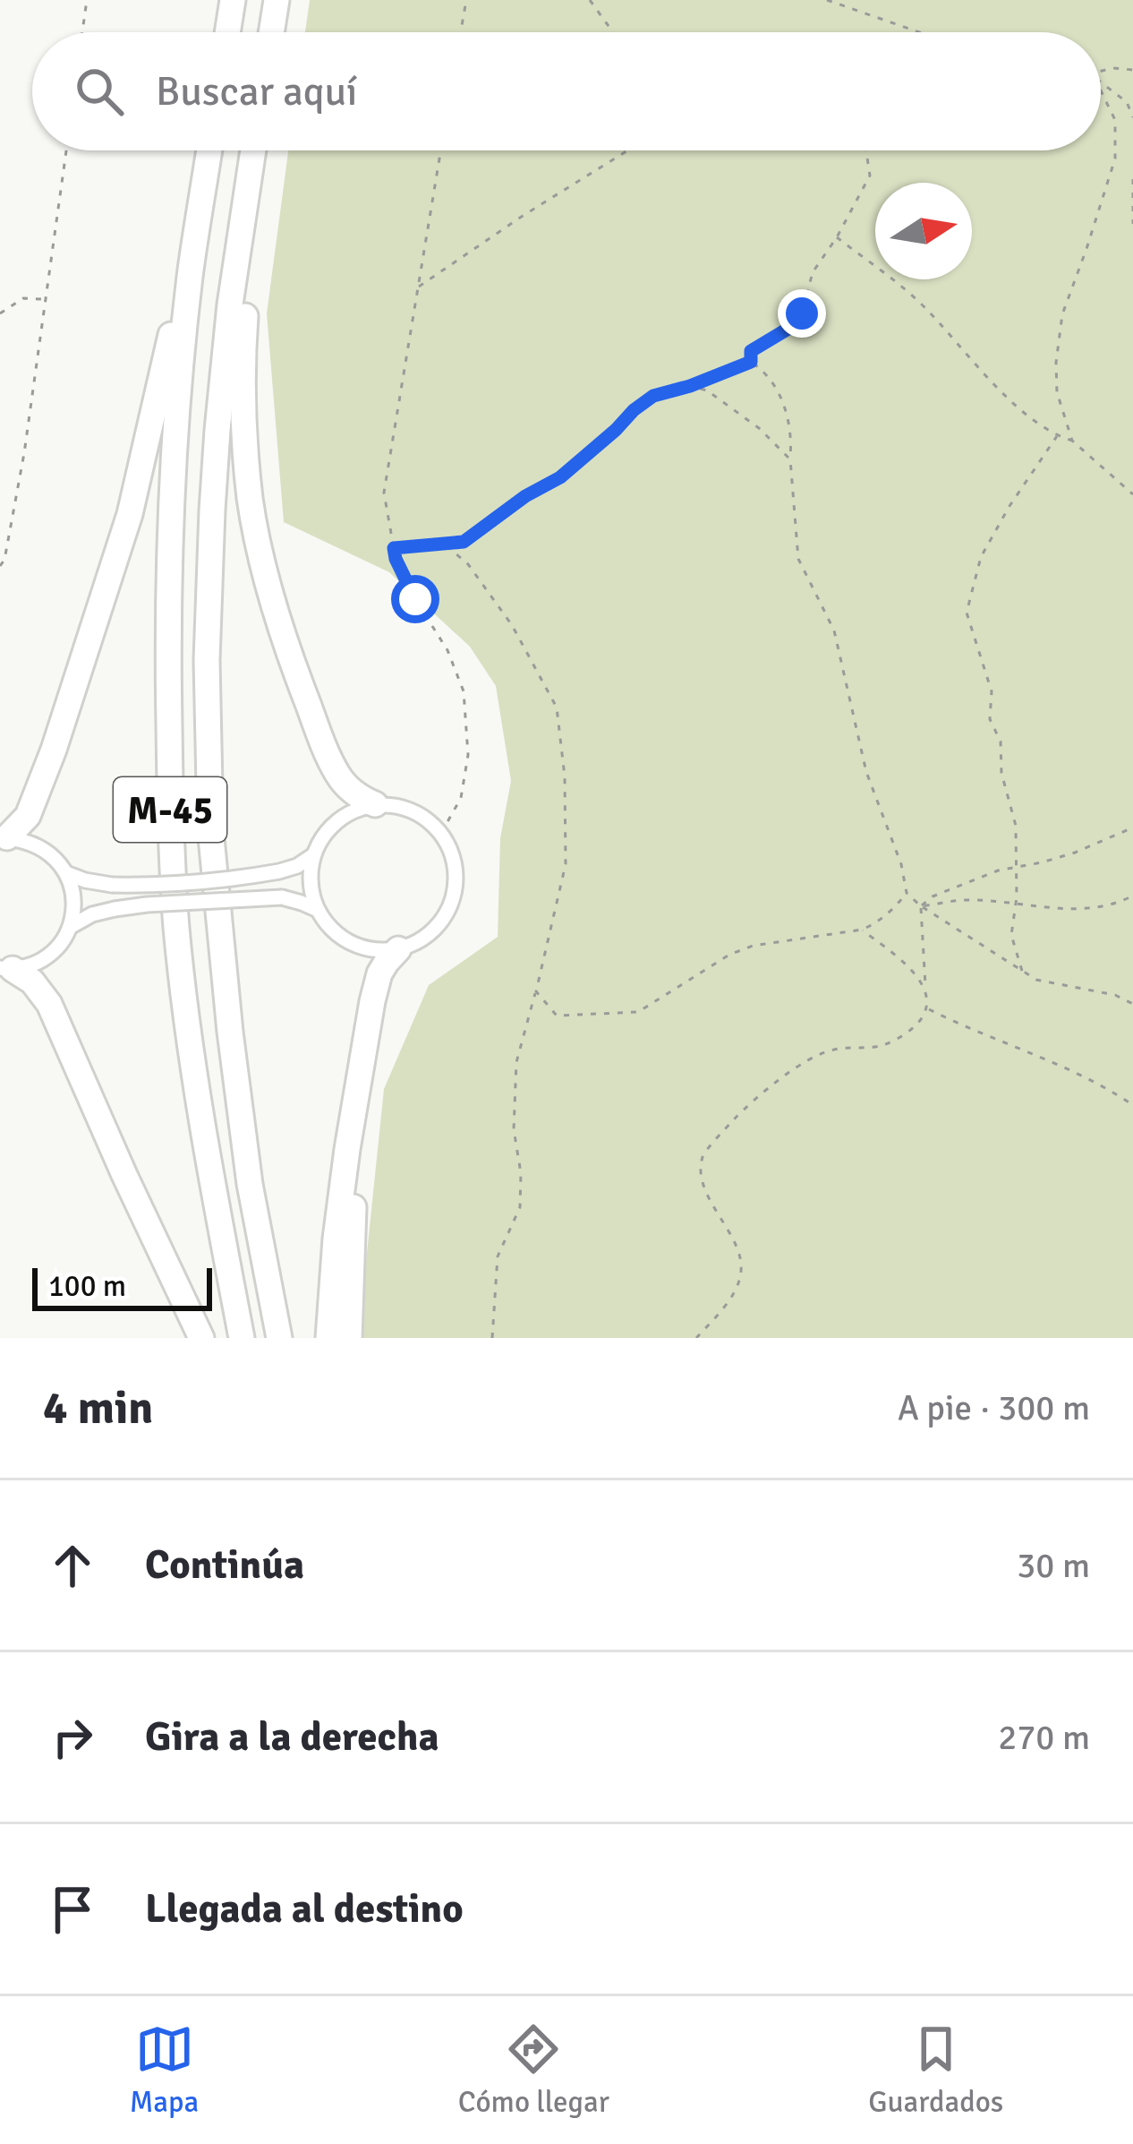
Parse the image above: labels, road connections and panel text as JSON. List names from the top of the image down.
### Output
{
  "streets": {
    "highway": ["M-45"]
  },
  "scale_bar": "100 m",
  "north": "right",
  "page": {
    "search": "Buscar aquí",
    "scale": "100 m",
    "heading": ["4 min", "A pie · 300 m"],
    "list": [
      ["Continúa", "30 m"],
      ["Gira a la derecha", "270 m"],
      "Llegada al destino"
    ],
    "nav": ["Mapa", "Cómo llegar", "Guardados"]
  }
}
